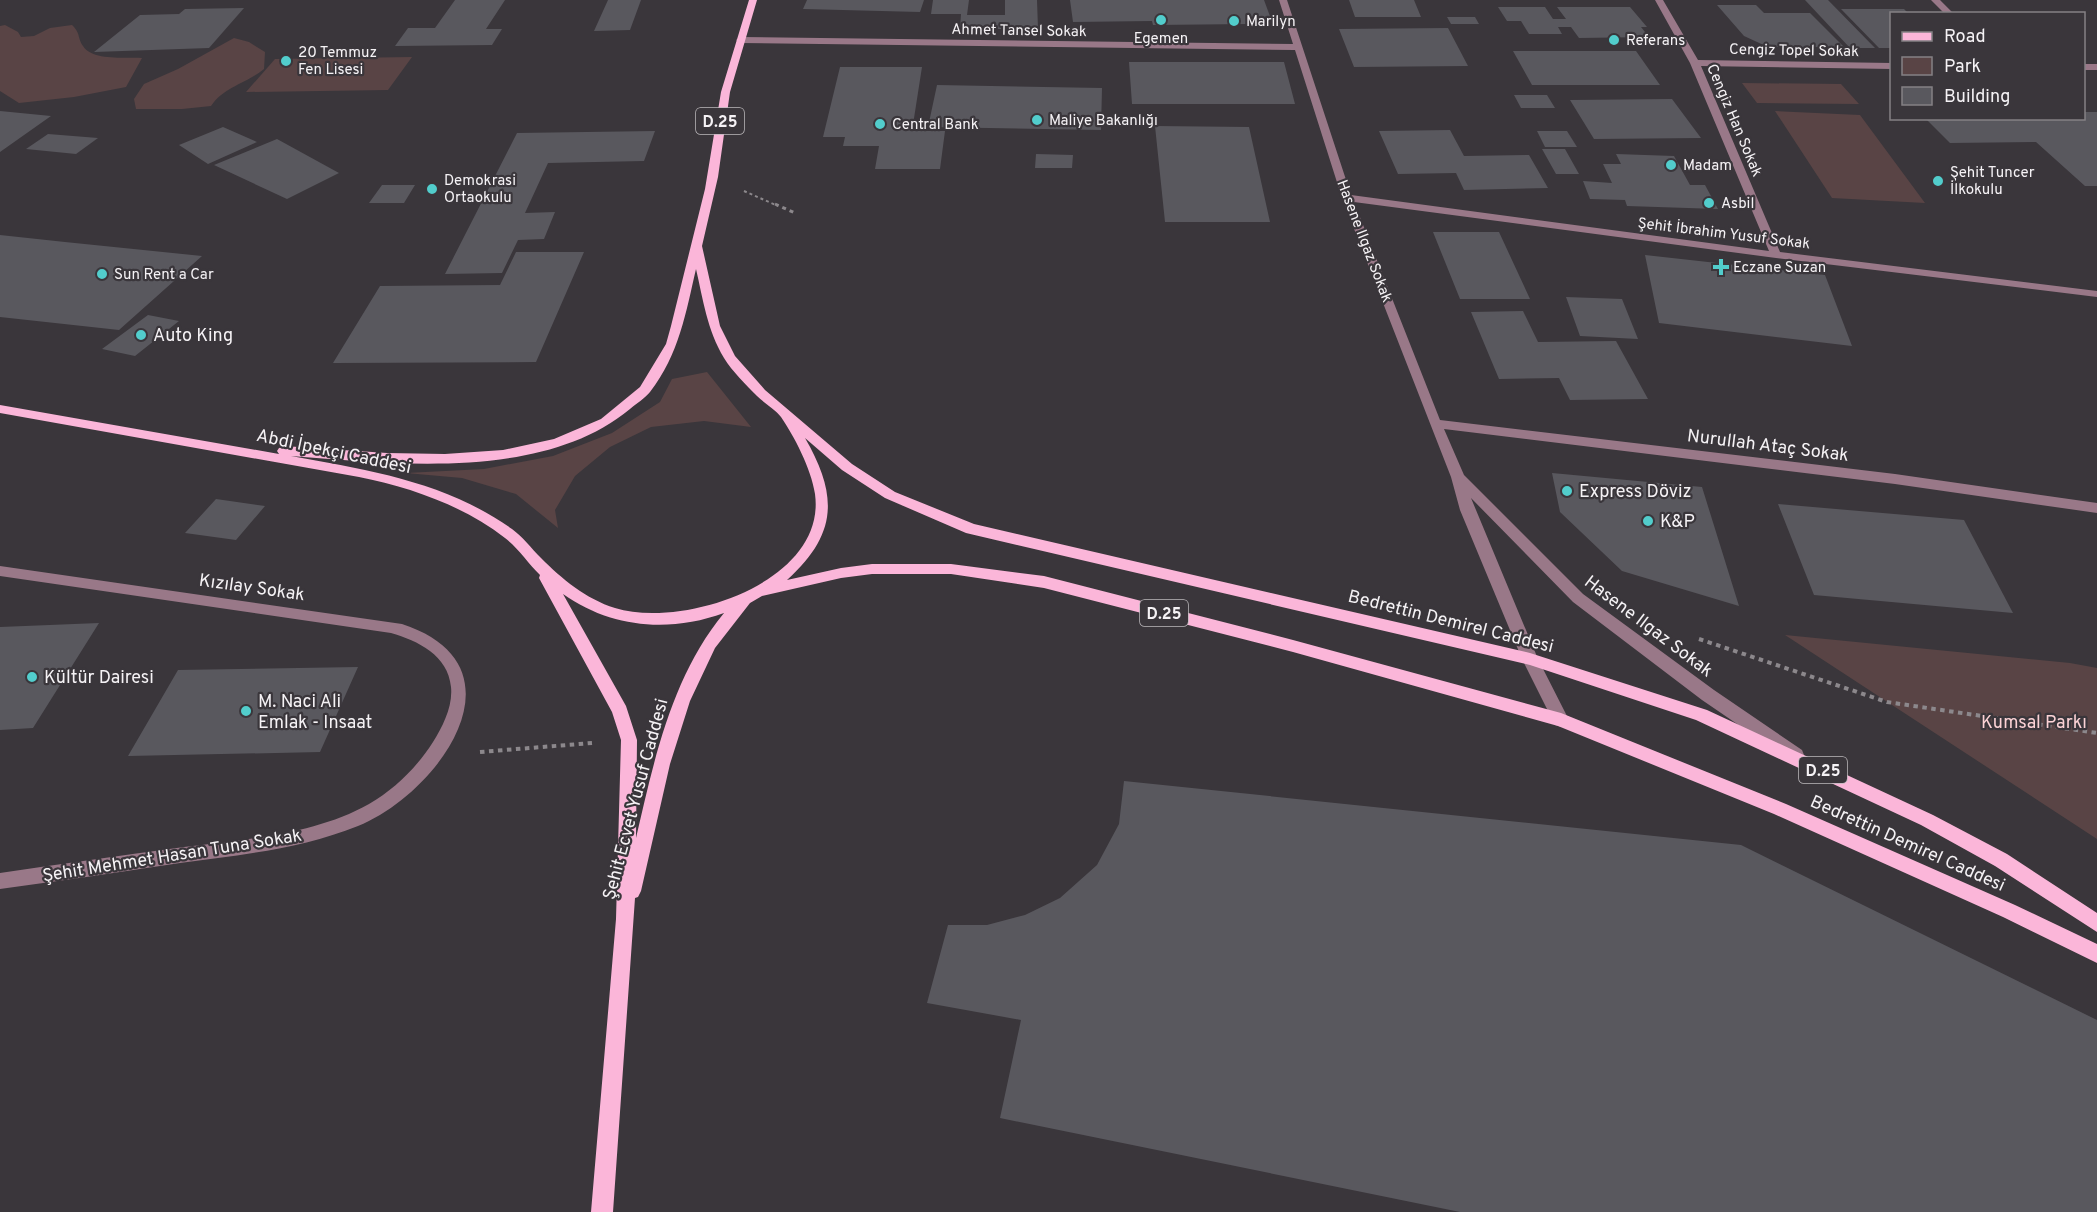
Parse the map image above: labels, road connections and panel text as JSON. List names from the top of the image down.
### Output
{
  "streets": {
    "main road": [
      "D.25",
      "Abdi İpekçi Caddesi",
      "Bedrettin Demirel Caddesi",
      "Şehit Ecvet Yusuf Caddesi"
    ],
    "street": [
      "Ahmet Tansel Sokak",
      "Cengiz Topel Sokak",
      "Cengiz Han Sokak",
      "Şehit İbrahim Yusuf Sokak",
      "Hasene Ilgaz Sokak",
      "Nurullah Ataç Sokak",
      "Kızılay Sokak",
      "Şehit Mehmet Hasan Tuna Sokak"
    ]
  },
  "crossings": [
    ["Ahmet Tansel Sokak", "D.25"],
    ["Ahmet Tansel Sokak", "Hasene Ilgaz Sokak"],
    ["Cengiz Topel Sokak", "Cengiz Han Sokak"],
    ["Cengiz Han Sokak", "Şehit İbrahim Yusuf Sokak"],
    ["D.25", "Abdi İpekçi Caddesi"],
    ["D.25", "Bedrettin Demirel Caddesi"],
    ["Şehit İbrahim Yusuf Sokak", "Hasene Ilgaz Sokak"],
    ["Hasene Ilgaz Sokak", "Nurullah Ataç Sokak"],
    ["Hasene Ilgaz Sokak", "Bedrettin Demirel Caddesi"],
    ["Abdi İpekçi Caddesi", "Bedrettin Demirel Caddesi"],
    ["Abdi İpekçi Caddesi", "Şehit Ecvet Yusuf Caddesi"],
    ["Kızılay Sokak", "Şehit Mehmet Hasan Tuna Sokak"]
  ],
  "parks": ["Kumsal Parkı"],
  "places": {
    "other": [
      "Egemen",
      "Marilyn",
      "Referans",
      "20 Temmuz Fen Lisesi",
      "Maliye Bakanlığı",
      "Central Bank",
      "Madam",
      "Şehit Tuncer İlkokulu",
      "Demokrasi Ortaokulu",
      "Asbil",
      "Sun Rent a Car",
      "Auto King",
      "Express Döviz",
      "K&P",
      "Kültür Dairesi",
      "M. Naci Ali Emlak - Insaat"
    ],
    "health": ["Eczane Suzan"]
  },
  "legend": ["Road", "Park", "Building"]
}
